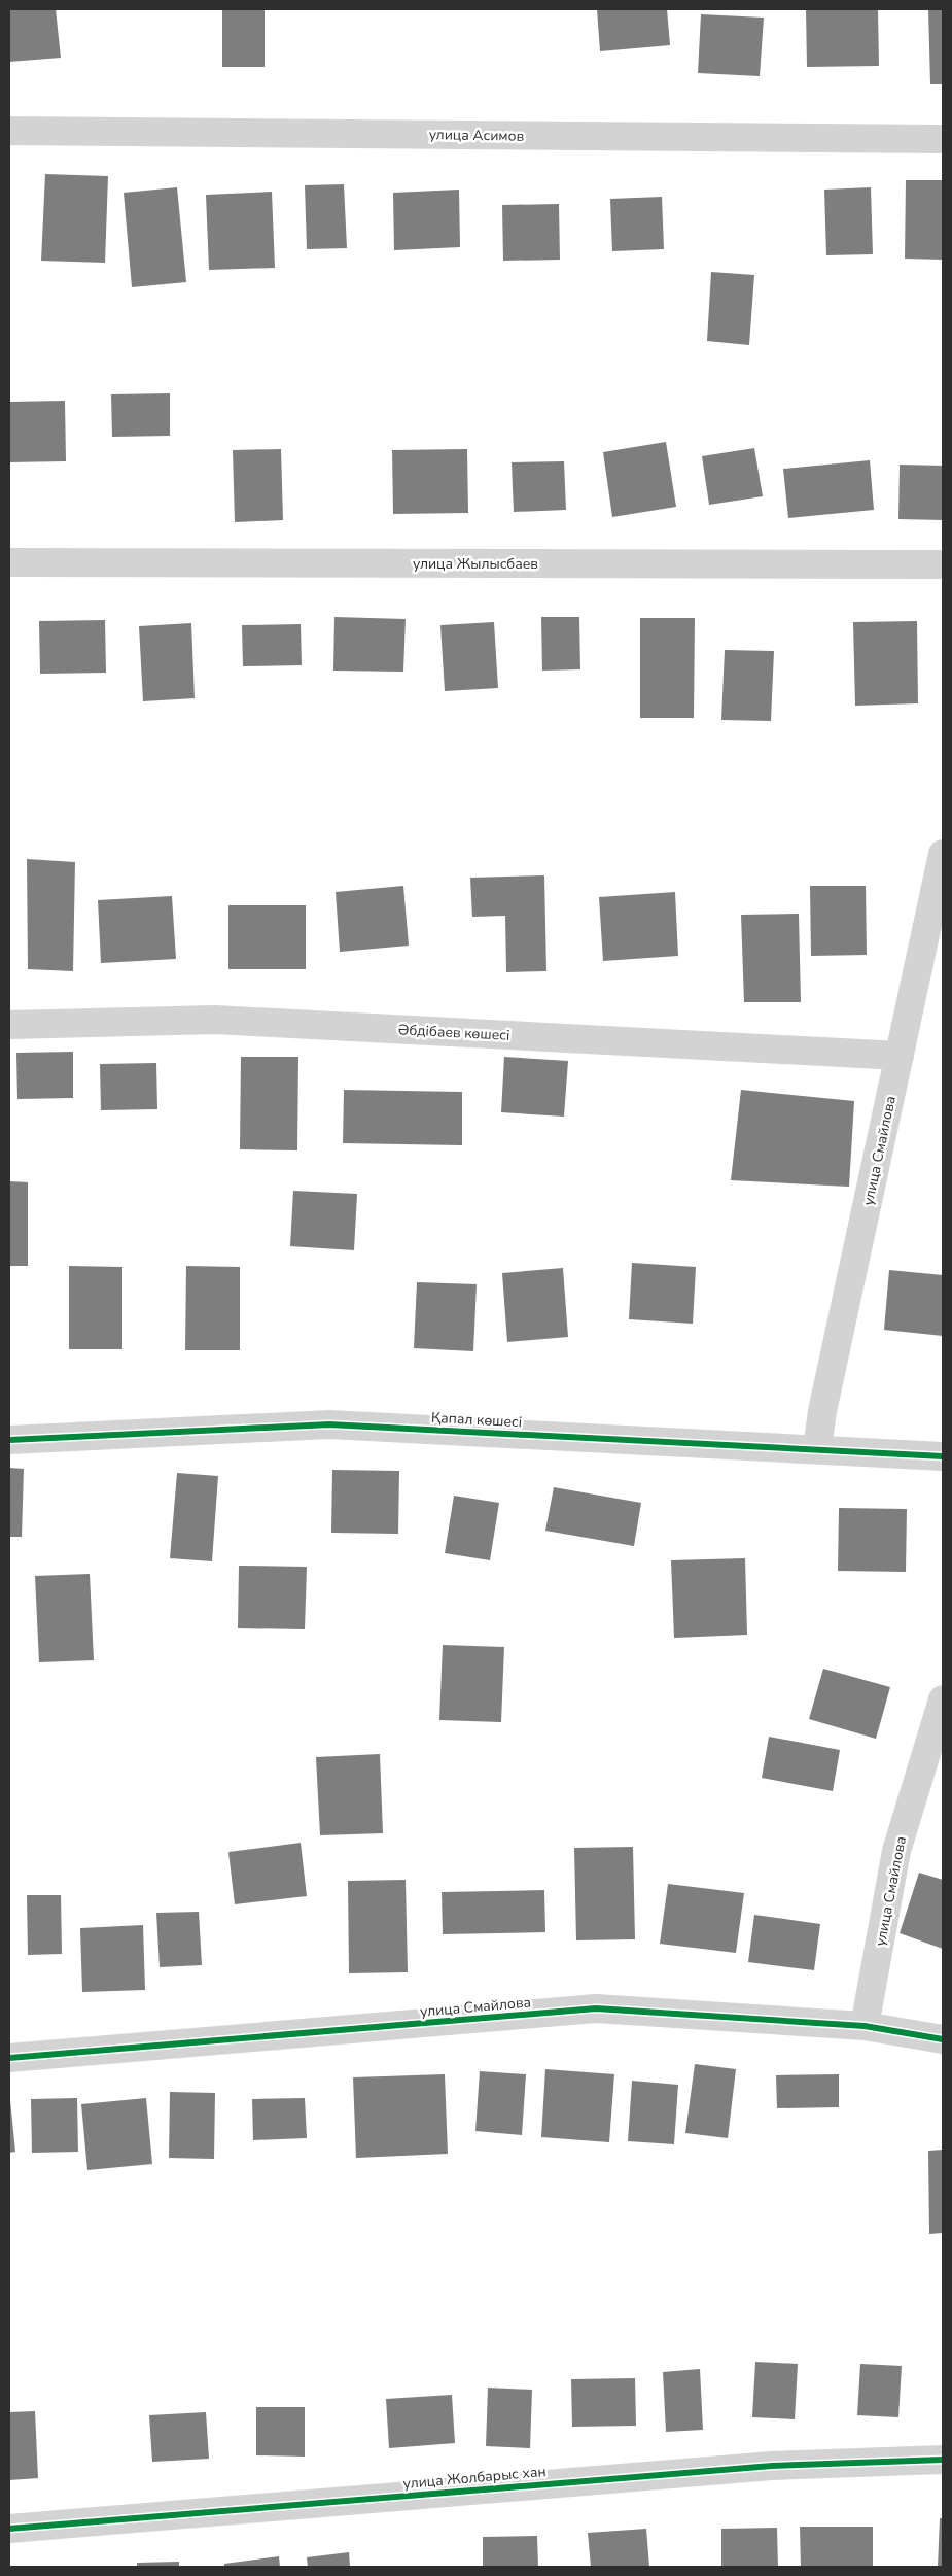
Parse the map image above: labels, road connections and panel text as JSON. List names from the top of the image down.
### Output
{
  "streets": {
    "street": [
      "улица Асимов",
      "улица Жылысбаев",
      "Әбдібаев көшесі",
      "улица Смайлова",
      "Қапал көшесі",
      "улица Жолбарыс хан"
    ]
  },
  "crossings": [
    ["Әбдібаев көшесі", "улица Смайлова"],
    ["улица Смайлова", "Қапал көшесі"]
  ]
}
